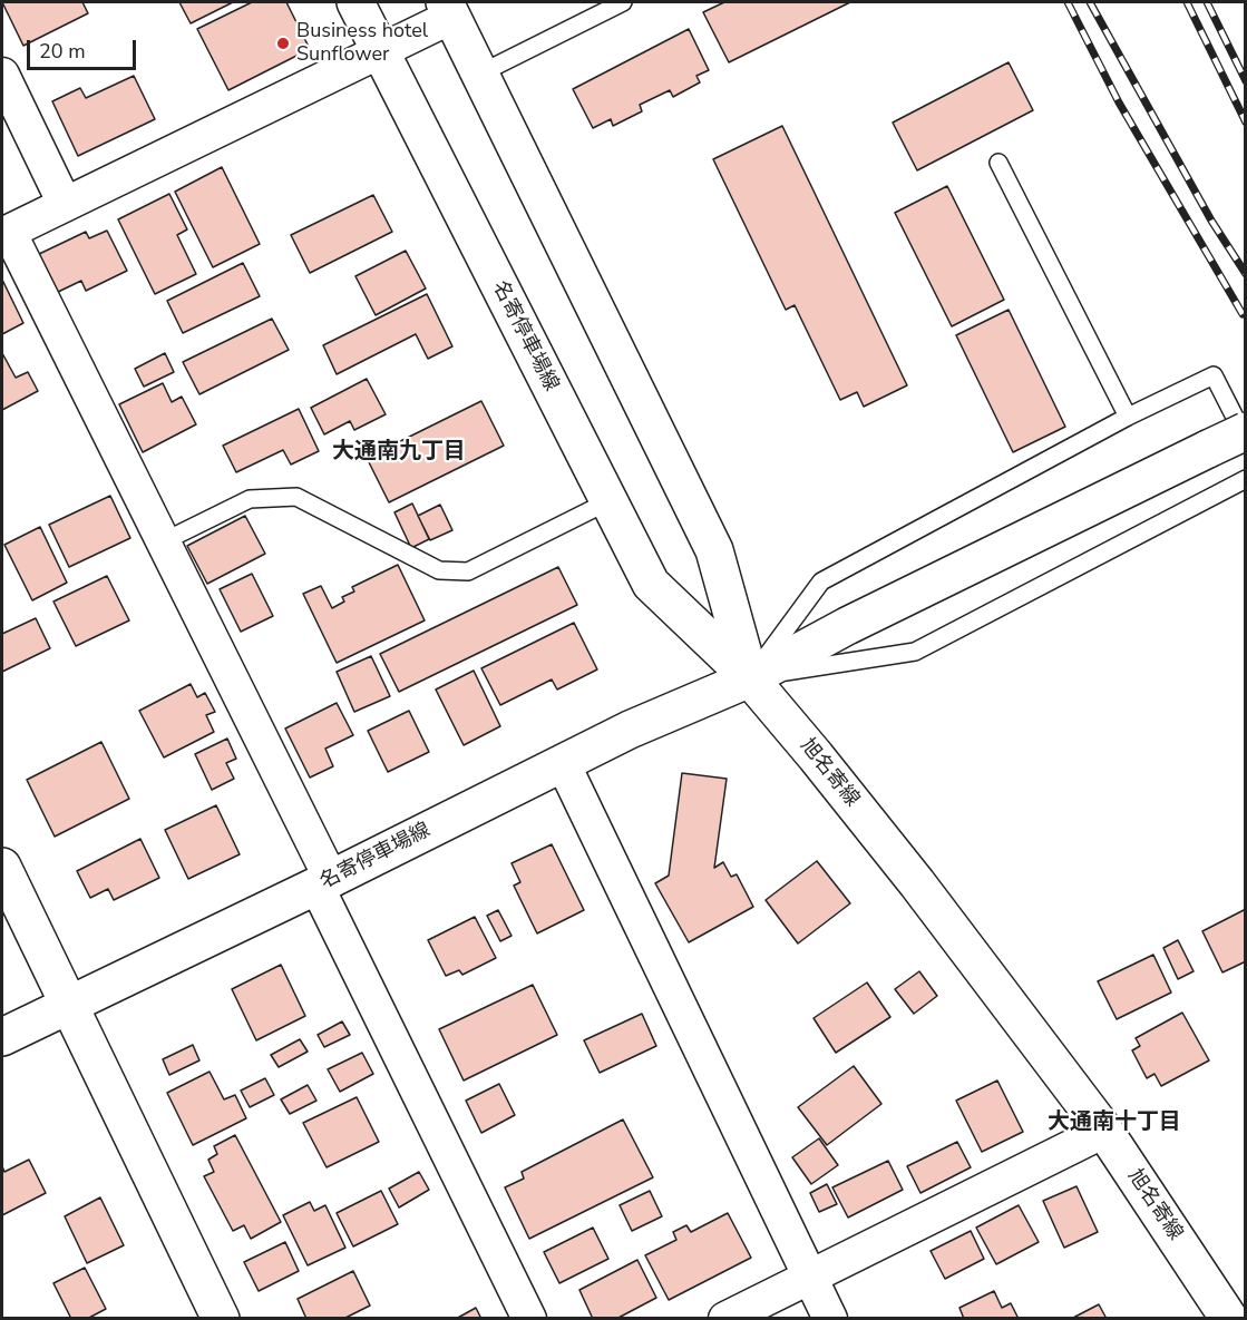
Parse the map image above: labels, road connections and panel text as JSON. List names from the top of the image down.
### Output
{
  "streets": {
    "main road": ["名寄停車場線", "旭名寄線"]
  },
  "crossings": [
    ["名寄停車場線", "旭名寄線"]
  ],
  "districts": ["大通南九丁目", "大通南十丁目"],
  "places": ["Business hotel Sunflower"],
  "scale_bar": "20 m"
}
